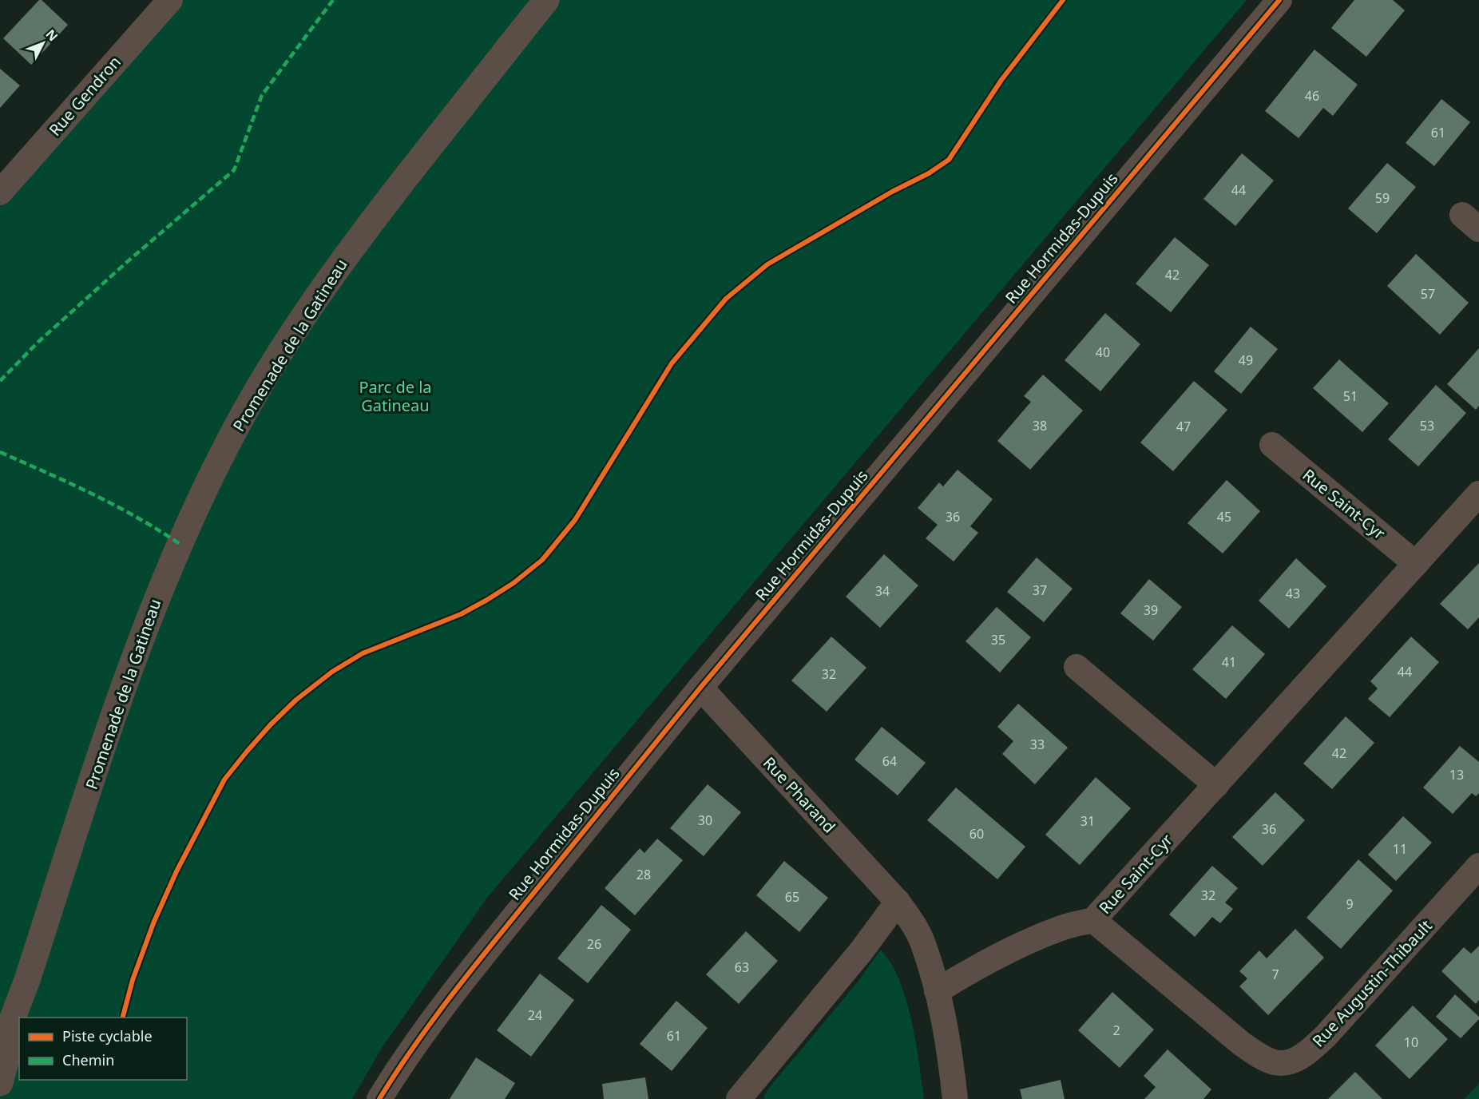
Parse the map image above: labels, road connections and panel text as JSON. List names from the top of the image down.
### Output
{
  "streets": {
    "street": [
      "Rue Gendron",
      "Rue Hormidas-Dupuis",
      "Promenade de la Gatineau",
      "Rue Saint-Cyr",
      "Rue Pharand",
      "Rue Augustin-Thibault"
    ]
  },
  "crossings": [
    ["Rue Hormidas-Dupuis", "Rue Pharand"],
    ["Rue Saint-Cyr", "Rue Pharand"],
    ["Rue Saint-Cyr", "Rue Augustin-Thibault"]
  ],
  "parks": ["Parc de la Gatineau"],
  "house_numbers": [
    "46",
    "61",
    "44",
    "59",
    "42",
    "57",
    "40",
    "49",
    "51",
    "38",
    "53",
    "47",
    "36",
    "45",
    "37",
    "34",
    "43",
    "39",
    "35",
    "41",
    "44",
    "32",
    "33",
    "42",
    "64",
    "13",
    "30",
    "31",
    "36",
    "60",
    "11",
    "28",
    "32",
    "65",
    "9",
    "26",
    "63",
    "7",
    "24",
    "2",
    "61",
    "10"
  ],
  "legend": ["Piste cyclable", "Chemin"],
  "north": "top right"
}
